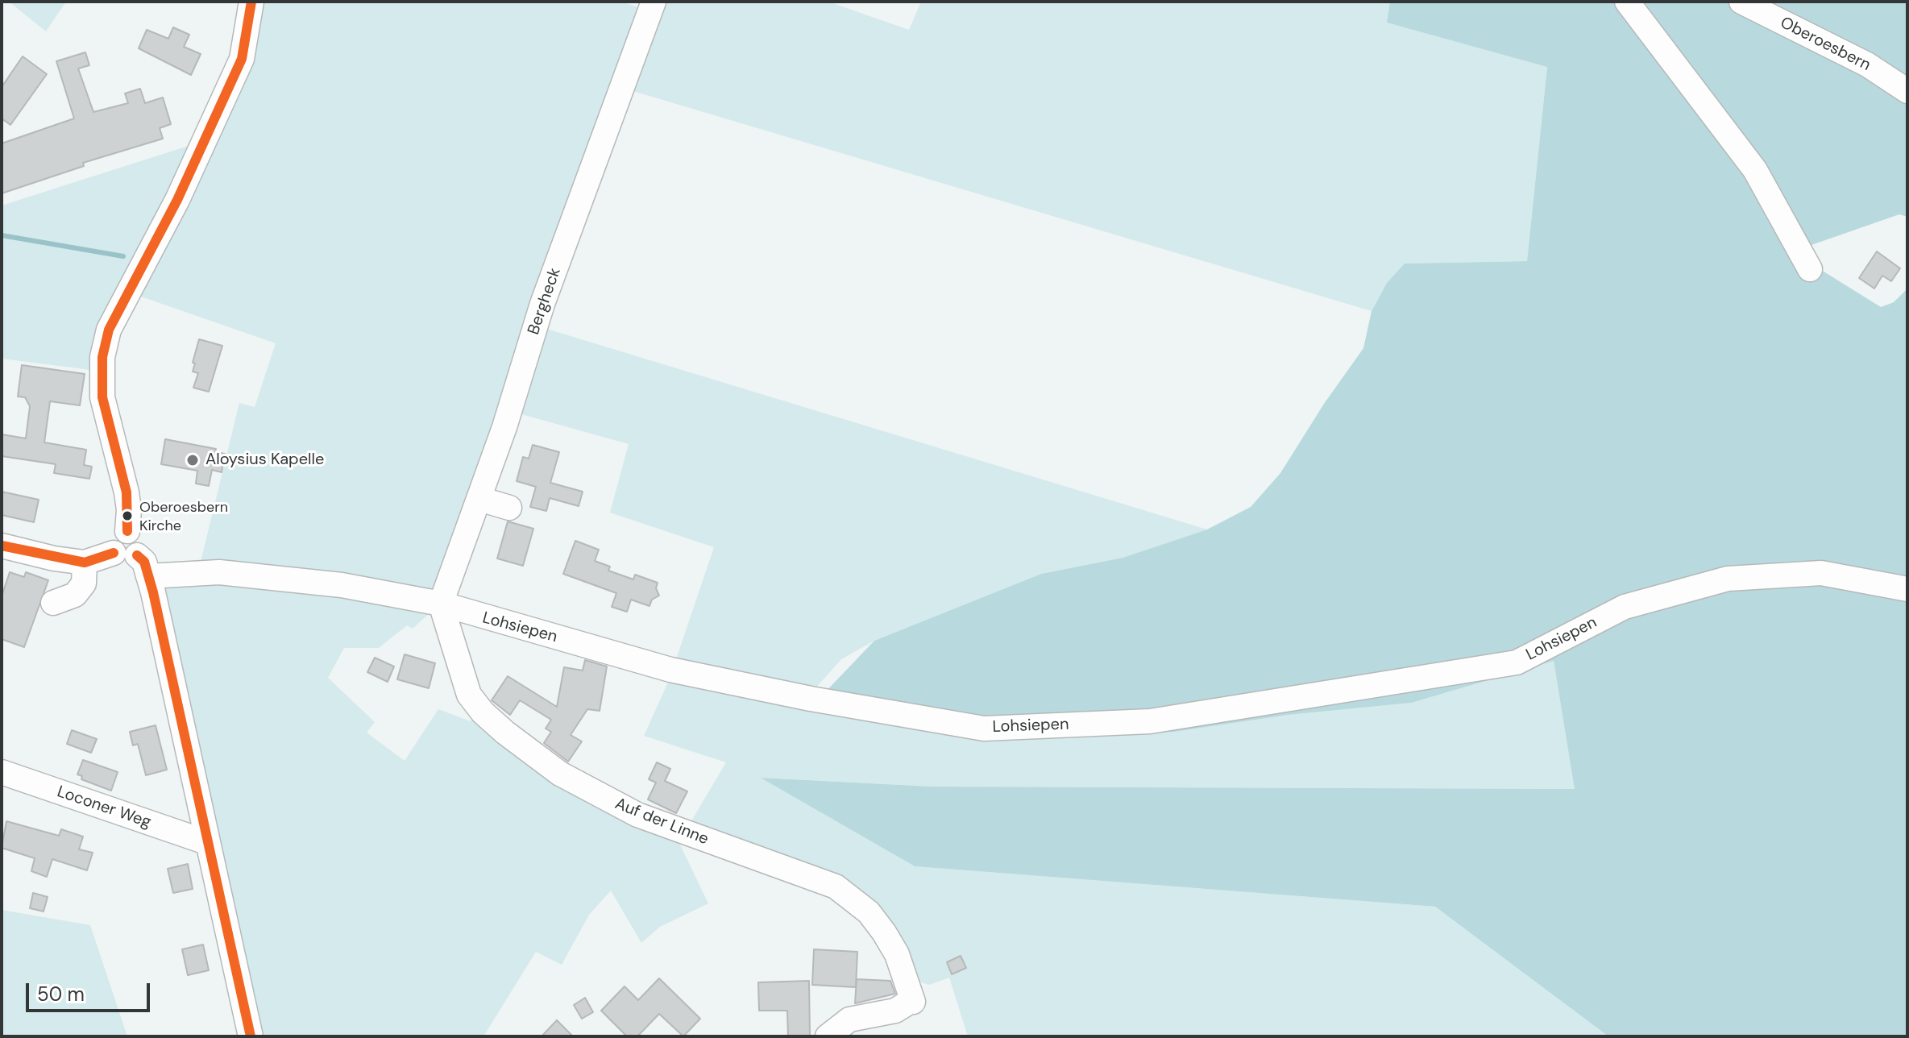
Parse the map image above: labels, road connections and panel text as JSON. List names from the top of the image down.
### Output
{
  "streets": {
    "street": [
      "Oberoesbern",
      "Bergheck",
      "Lohsiepen",
      "Loconer Weg",
      "Auf der Linne"
    ]
  },
  "crossings": [
    ["Bergheck", "Lohsiepen"],
    ["Bergheck", "Auf der Linne"],
    ["Lohsiepen", "Auf der Linne"]
  ],
  "places": ["Aloysius Kapelle", "Oberoesbern Kirche"],
  "scale_bar": "50 m"
}
